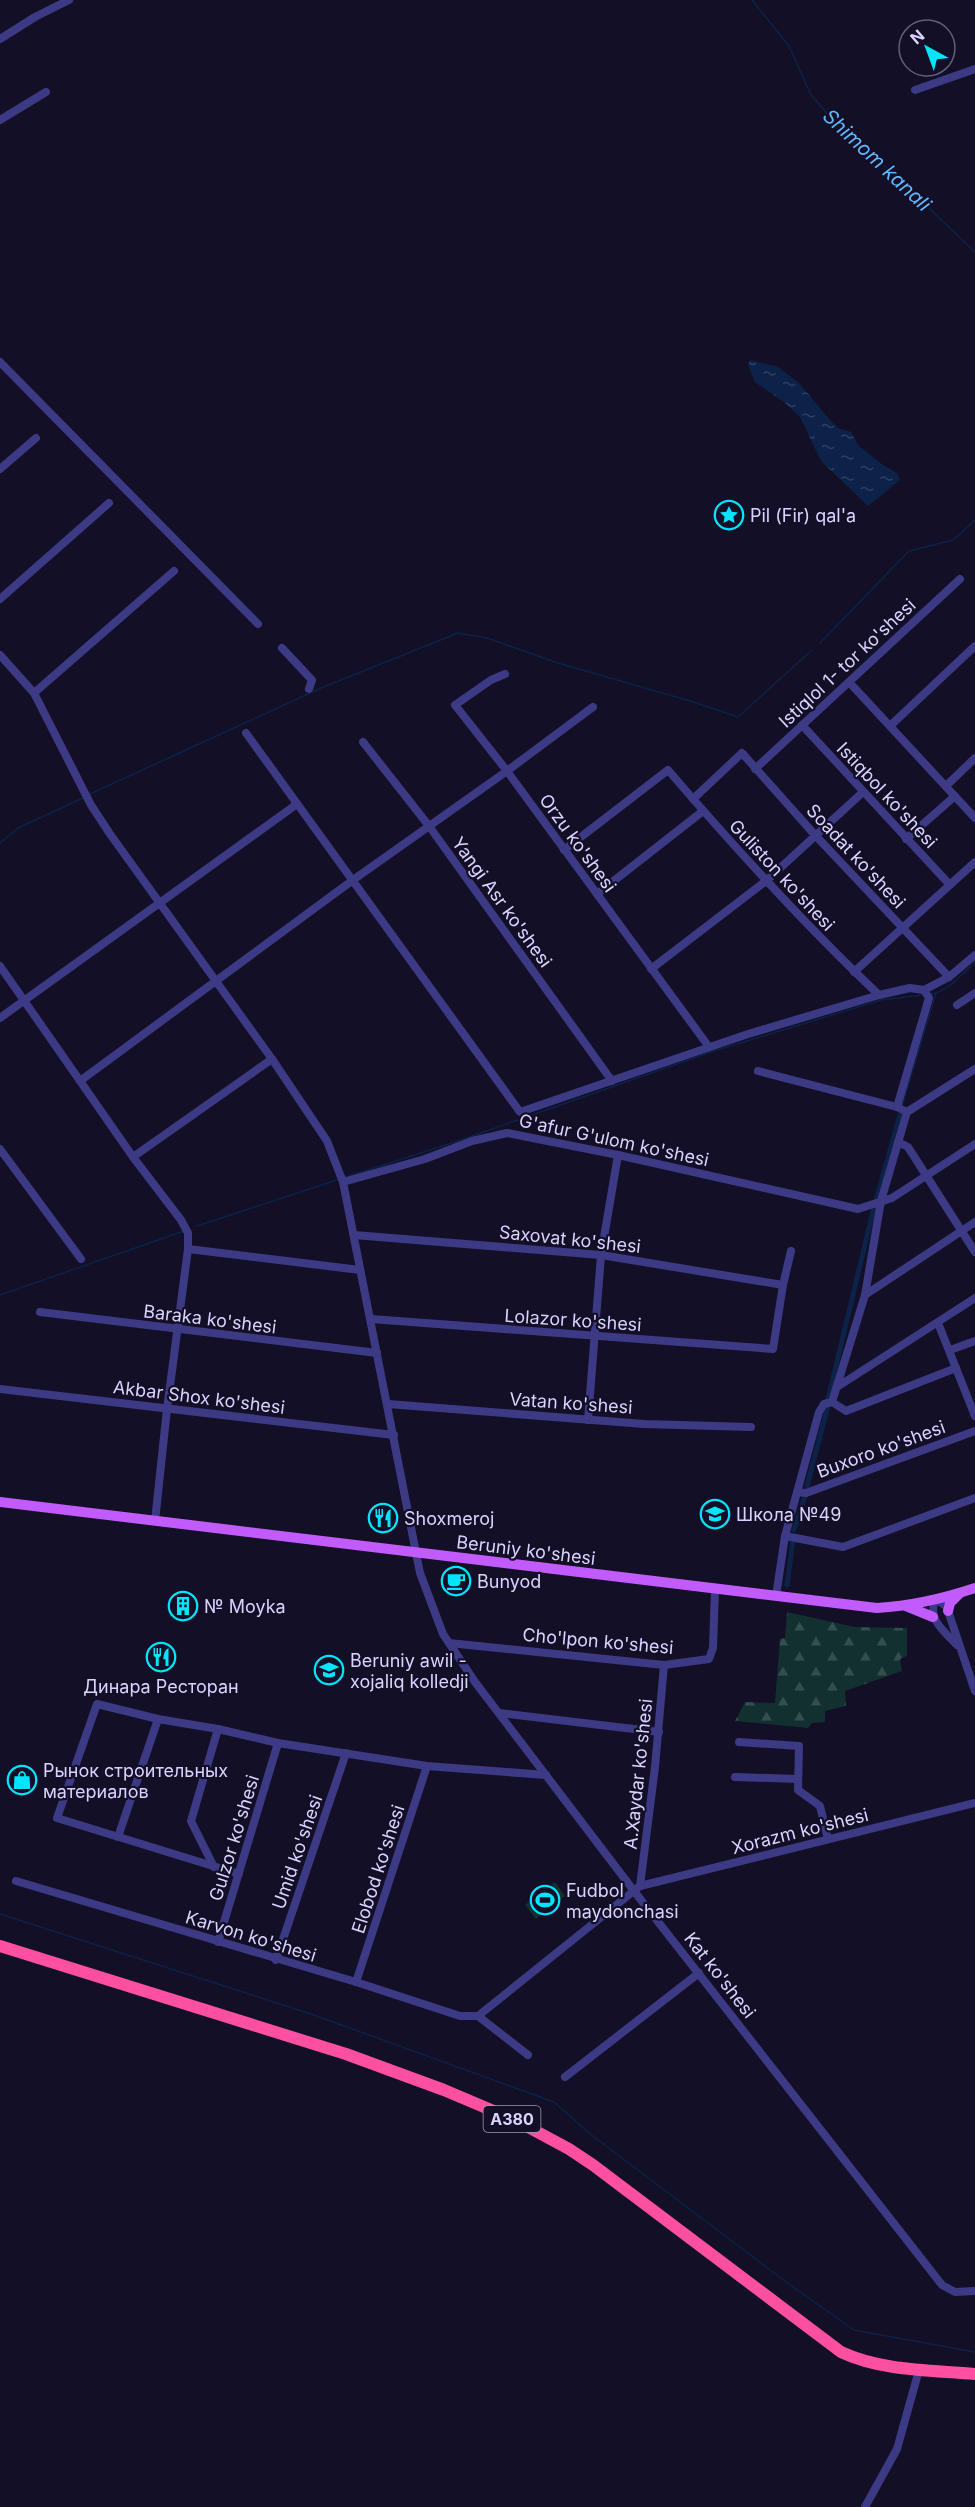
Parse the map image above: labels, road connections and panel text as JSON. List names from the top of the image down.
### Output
{
  "streets": {
    "highway": ["A380"],
    "main road": ["Beruniy ko'shesi"],
    "street": [
      "Istiqlol 1- tor ko'shesi",
      "Istiqbol ko'shesi",
      "Orzu ko'shesi",
      "Soadat ko'shesi",
      "Guliston ko'shesi",
      "Yangi Asr ko'shesi",
      "G'afur G'ulom ko'shesi",
      "Saxovat ko'shesi",
      "Baraka ko'shesi",
      "Lolazor ko'shesi",
      "Akbar Shox ko'shesi",
      "Vatan ko'shesi",
      "Buxoro ko'shesi",
      "Cho'lpon ko'shesi",
      "A.Xaydar ko'shesi",
      "Xorazm ko'shesi",
      "Gulzor ko'shesi",
      "Umid ko'shesi",
      "Elobod ko'shesi",
      "Karvon ko'shesi",
      "Kat ko'shesi"
    ]
  },
  "crossings": [
    ["Istiqlol 1- tor ko'shesi", "Istiqbol ko'shesi"],
    ["Istiqlol 1- tor ko'shesi", "Soadat ko'shesi"],
    ["Orzu ko'shesi", "Guliston ko'shesi"],
    ["Soadat ko'shesi", "Guliston ko'shesi"],
    ["G'afur G'ulom ko'shesi", "Kat ko'shesi"],
    ["Saxovat ko'shesi", "Lolazor ko'shesi"],
    ["Saxovat ko'shesi", "Kat ko'shesi"],
    ["Baraka ko'shesi", "Kat ko'shesi"],
    ["Lolazor ko'shesi", "Kat ko'shesi"],
    ["Akbar Shox ko'shesi", "Kat ko'shesi"],
    ["Vatan ko'shesi", "Kat ko'shesi"],
    ["Beruniy ko'shesi", "Cho'lpon ko'shesi"],
    ["Beruniy ko'shesi", "Kat ko'shesi"],
    ["Cho'lpon ko'shesi", "A.Xaydar ko'shesi"],
    ["Cho'lpon ko'shesi", "Kat ko'shesi"],
    ["A.Xaydar ko'shesi", "Xorazm ko'shesi"],
    ["A.Xaydar ko'shesi", "Kat ko'shesi"],
    ["Xorazm ko'shesi", "Kat ko'shesi"],
    ["Gulzor ko'shesi", "Karvon ko'shesi"],
    ["Umid ko'shesi", "Karvon ko'shesi"],
    ["Elobod ko'shesi", "Karvon ko'shesi"]
  ],
  "water": ["Shimom kanali"],
  "places": {
    "place": ["Pil (Fir) qal'a"],
    "school or university": ["Школа №49", "Beruniy awil - xojaliq kolledji"],
    "restaurant": ["Shoxmeroj", "Динара Ресторан"],
    "cafe": ["Bunyod"],
    "building": ["№ Moyka"],
    "shop": ["Рынок строительных материалов"],
    "sports": ["Fudbol maydonchasi"]
  },
  "north": "top left"
}
